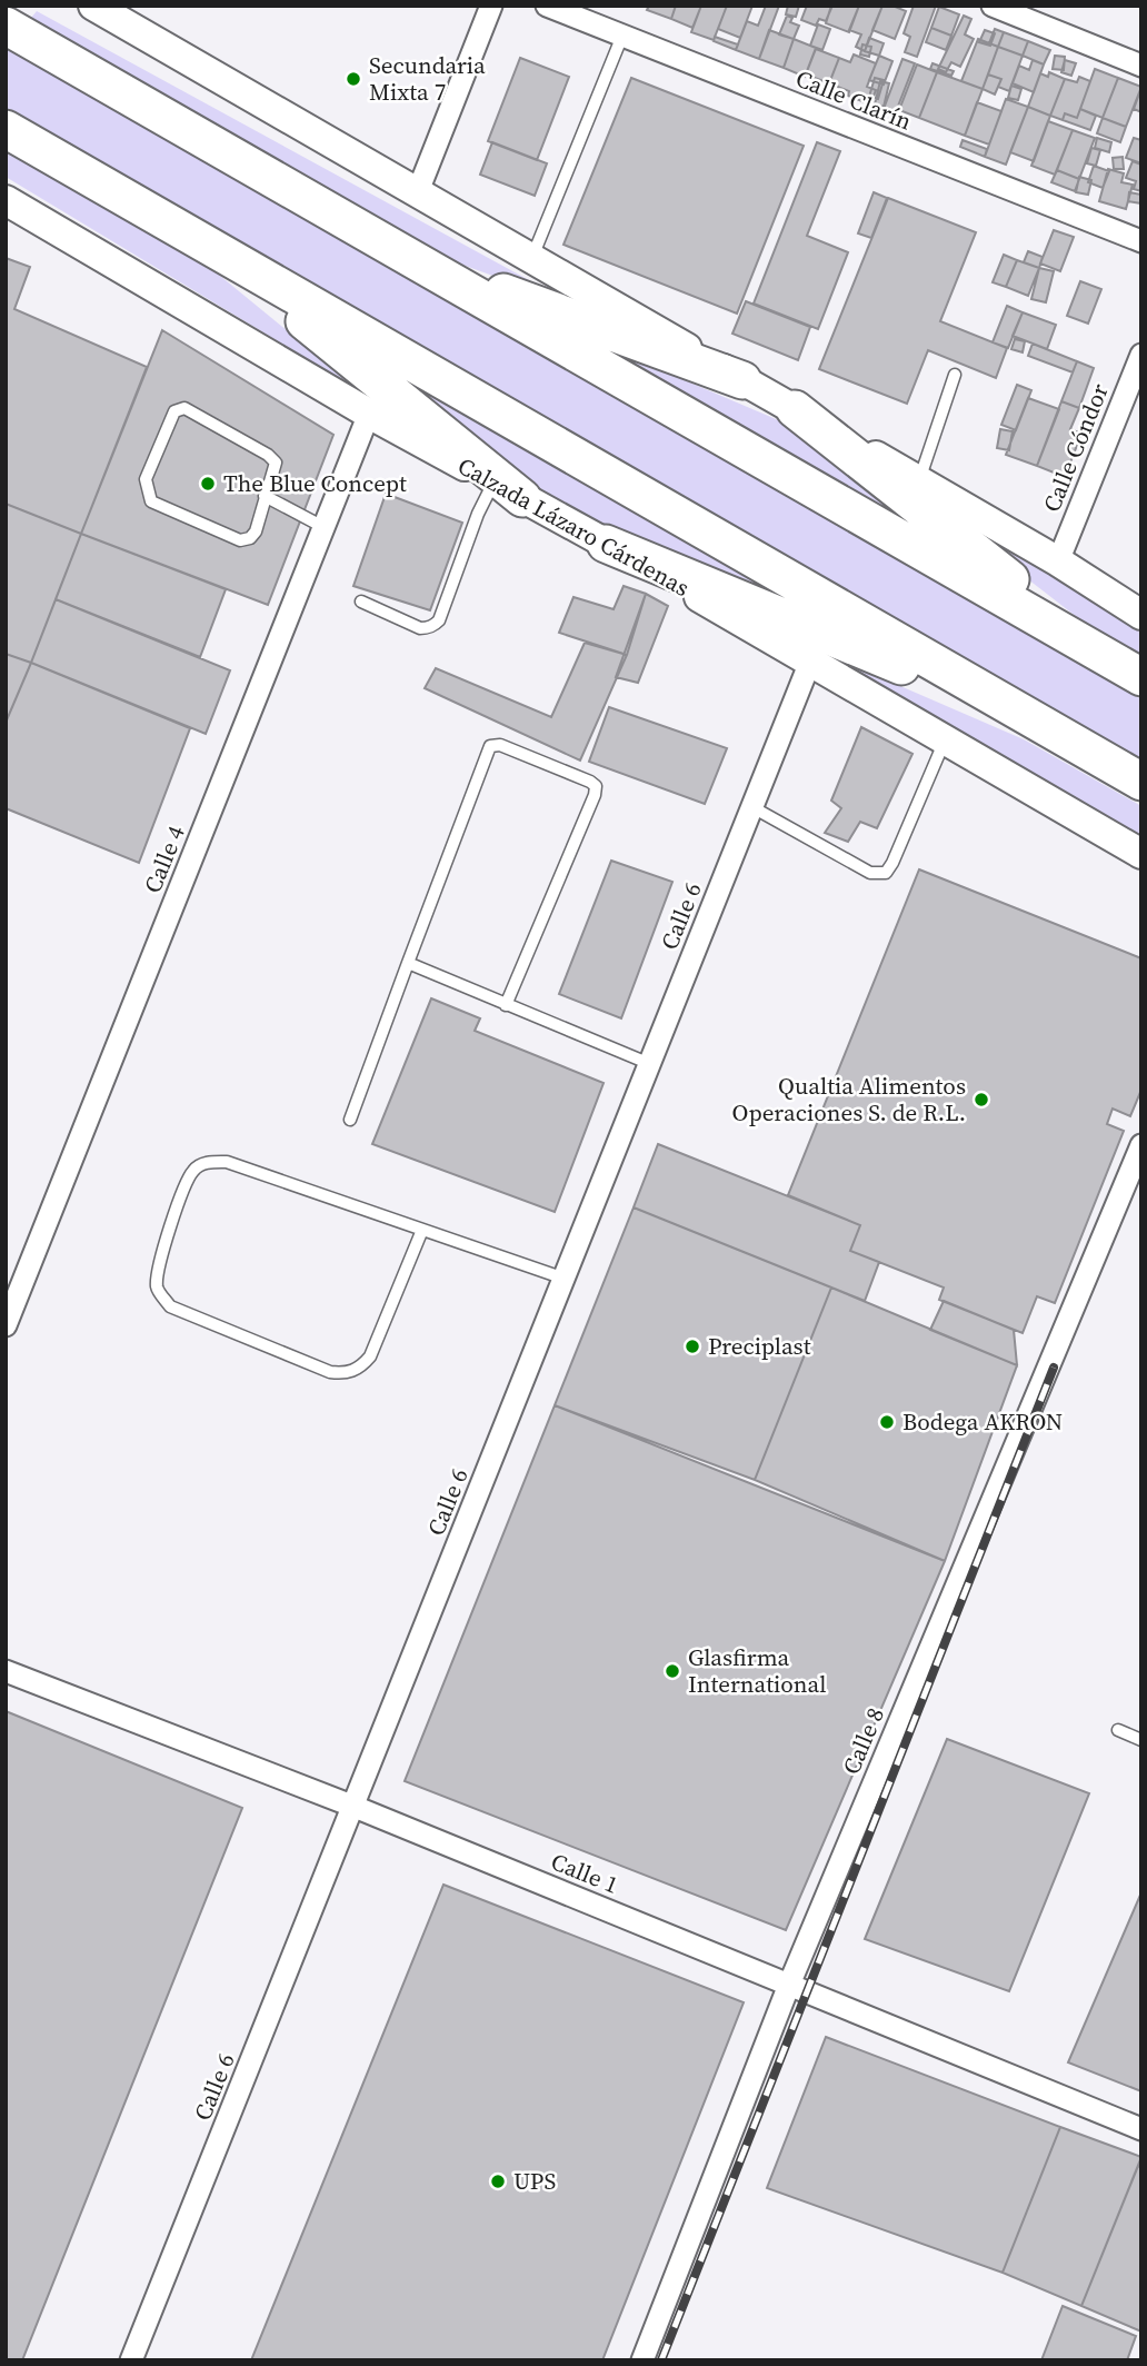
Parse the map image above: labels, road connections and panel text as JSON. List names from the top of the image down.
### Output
{
  "streets": {
    "main road": ["Calzada Lázaro Cárdenas"],
    "street": [
      "Calle Clarín",
      "Calle Cóndor",
      "Calle 4",
      "Calle 6",
      "Calle 8",
      "Calle 1"
    ]
  },
  "crossings": [
    ["Calzada Lázaro Cárdenas", "Calle 4"],
    ["Calzada Lázaro Cárdenas", "Calle 6"],
    ["Calle 6", "Calle 1"],
    ["Calle 8", "Calle 1"]
  ],
  "places": [
    "Secundaria Mixta 7",
    "The Blue Concept",
    "Qualtia Alimentos Operaciones S. de R.L.",
    "Preciplast",
    "Bodega AKRON",
    "Glasfirma International",
    "UPS"
  ]
}
